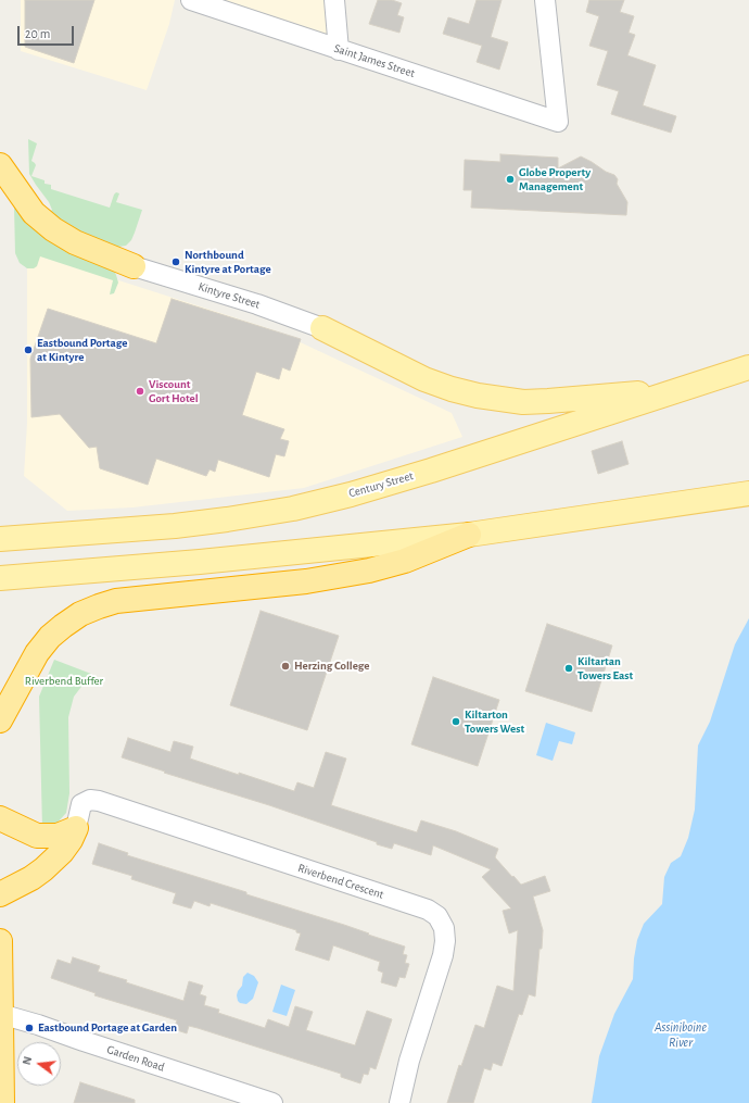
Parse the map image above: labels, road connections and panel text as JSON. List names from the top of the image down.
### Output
{
  "streets": {
    "main road": ["Century Street"],
    "street": [
      "Saint James Street",
      "Kintyre Street",
      "Riverbend Crescent",
      "Garden Road"
    ]
  },
  "water": ["Assiniboine River"],
  "parks": ["Riverbend Buffer"],
  "places": [
    "Globe Property Management",
    "Northbound Kintyre at Portage",
    "Eastbound Portage at Kintyre",
    "Viscount Gort Hotel",
    "Herzing College",
    "Kiltartan Towers East",
    "Kiltarton Towers West",
    "Eastbound Portage at Garden"
  ],
  "scale_bar": "20 m",
  "north": "left"
}
